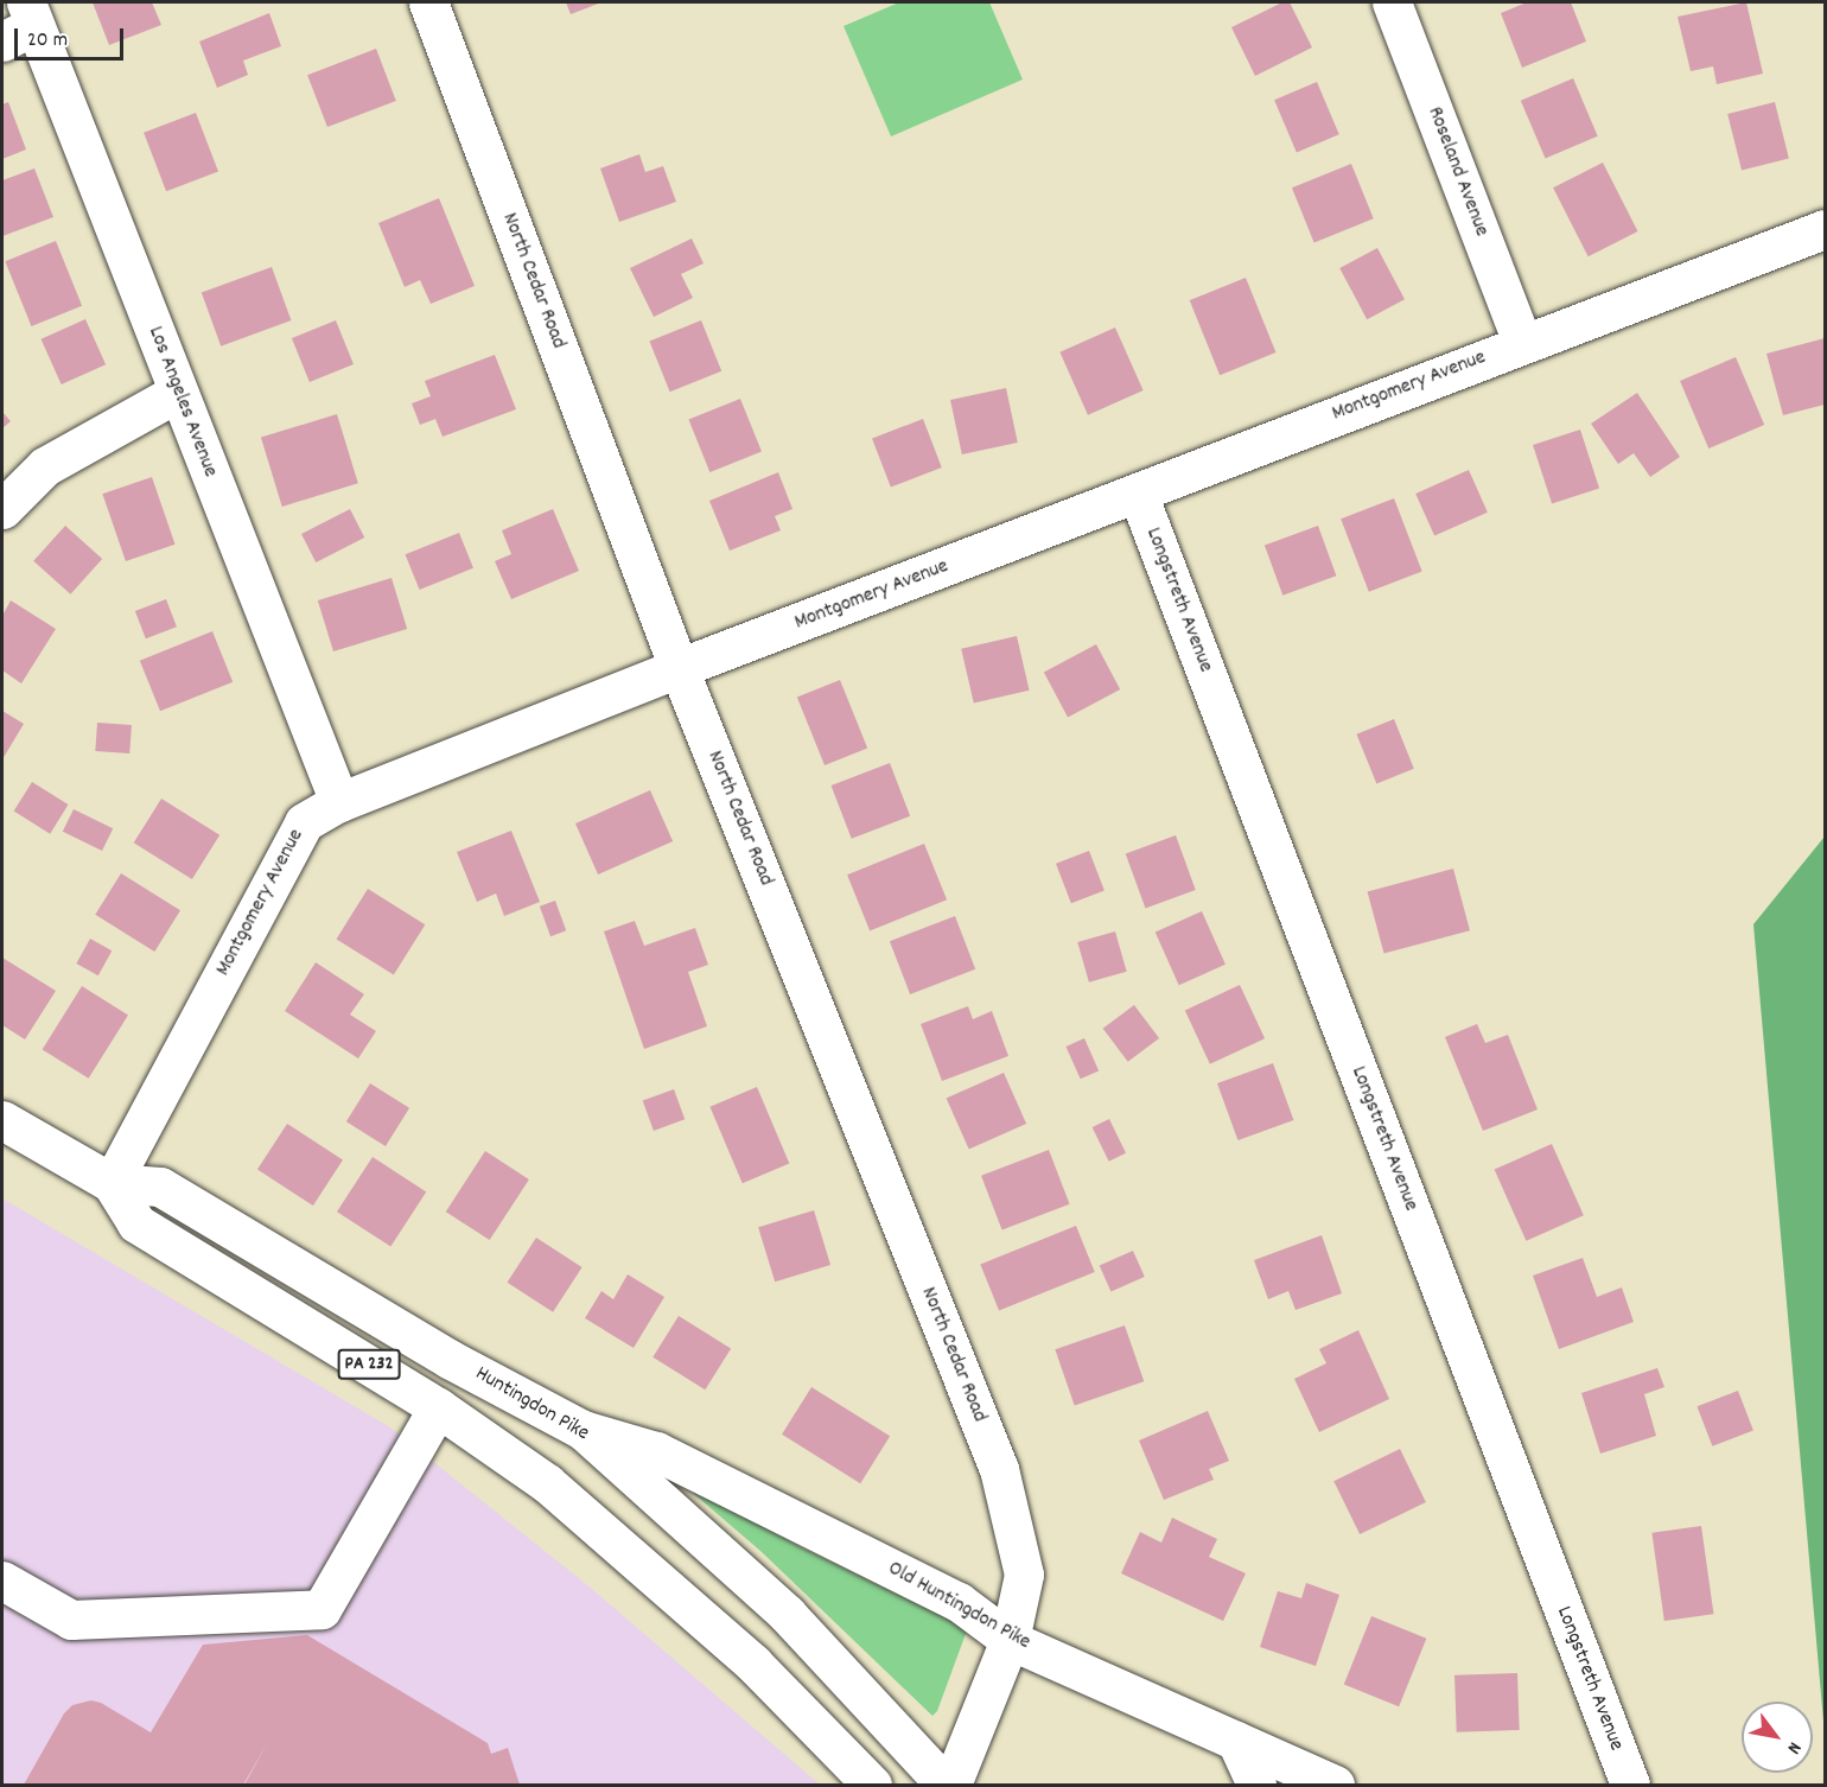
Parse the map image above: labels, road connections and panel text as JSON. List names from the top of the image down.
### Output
{
  "streets": {
    "street": [
      "Roseland Avenue",
      "North Cedar Road",
      "Montgomery Avenue",
      "Los Angeles Avenue",
      "Longstreth Avenue",
      "PA 232",
      "Huntingdon Pike",
      "Old Huntingdon Pike"
    ]
  },
  "crossings": [
    ["Roseland Avenue", "Montgomery Avenue"],
    ["North Cedar Road", "Montgomery Avenue"],
    ["North Cedar Road", "Old Huntingdon Pike"],
    ["Montgomery Avenue", "Los Angeles Avenue"],
    ["Montgomery Avenue", "Longstreth Avenue"],
    ["Montgomery Avenue", "Huntingdon Pike"],
    ["Huntingdon Pike", "Old Huntingdon Pike"]
  ],
  "scale_bar": "20 m",
  "north": "bottom right"
}
